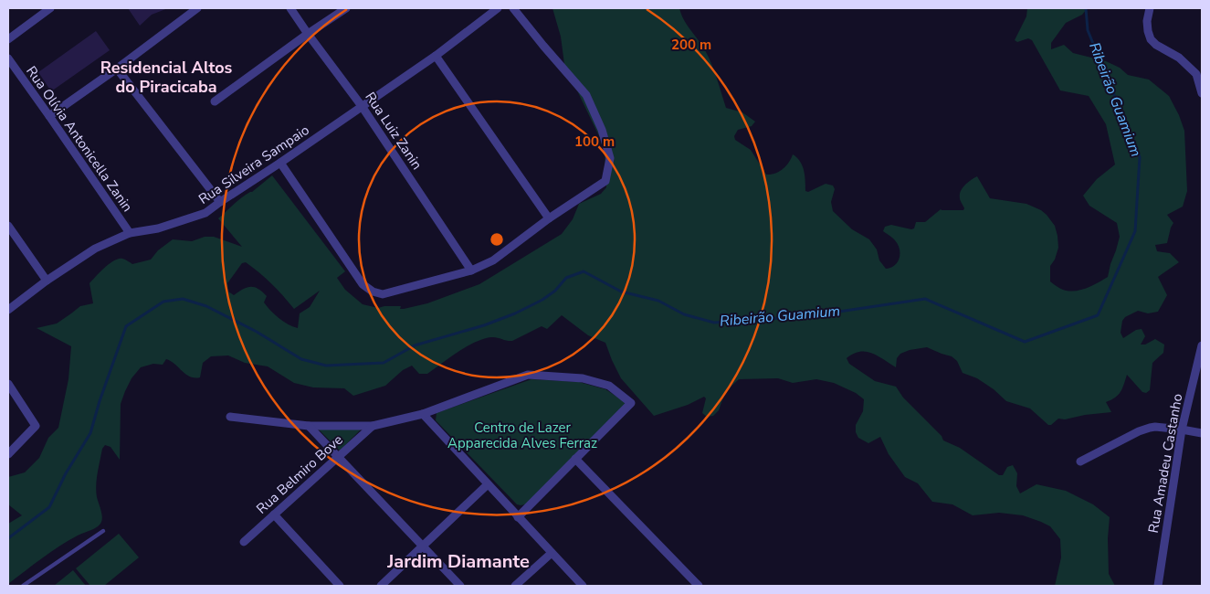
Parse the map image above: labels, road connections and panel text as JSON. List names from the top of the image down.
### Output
{
  "streets": {
    "street": [
      "Rua Luiz Zanin",
      "Rua Olívia Antonicella Zanin",
      "Rua Silveira Sampaio",
      "Rua Amadeu Castanho",
      "Rua Belmiro Bove"
    ]
  },
  "crossings": [
    ["Rua Luiz Zanin", "Rua Silveira Sampaio"],
    ["Rua Olívia Antonicella Zanin", "Rua Silveira Sampaio"]
  ],
  "districts": ["Residencial Altos do Piracicaba", "Jardim Diamante"],
  "water": ["Ribeirão Guamium"],
  "parks": ["Centro de Lazer Apparecida Alves Ferraz"],
  "rings": ["200 m", "100 m"]
}
